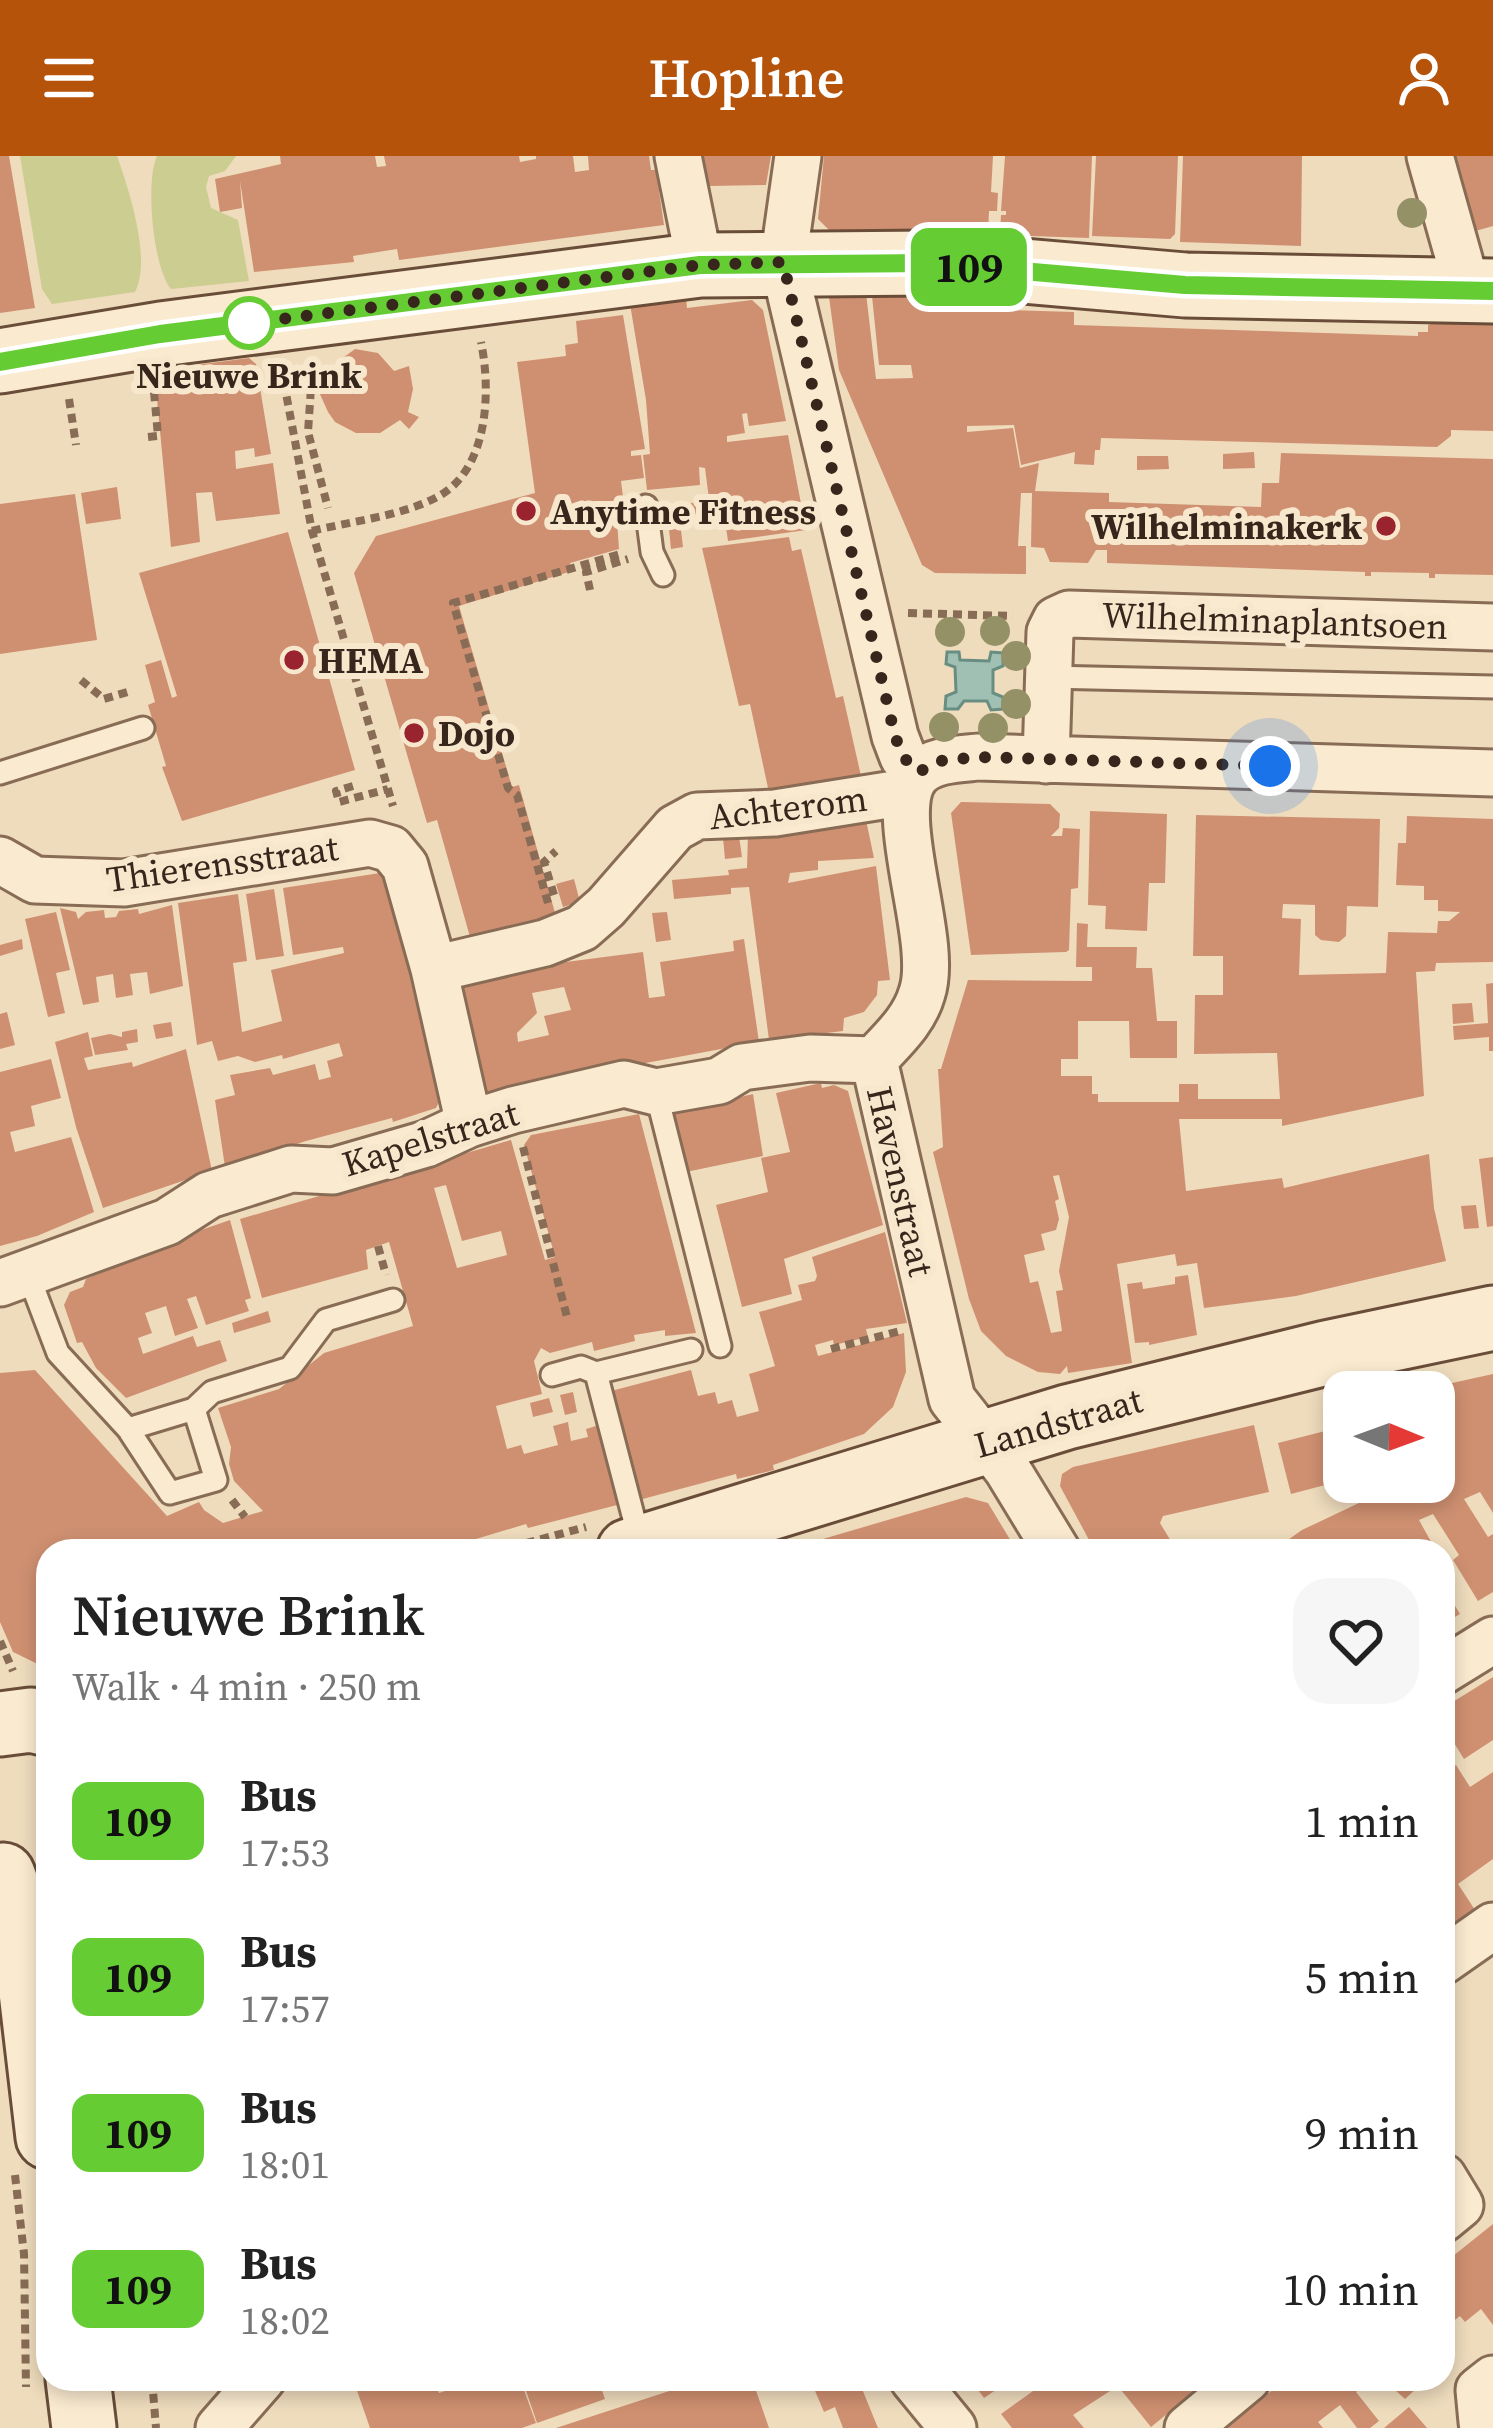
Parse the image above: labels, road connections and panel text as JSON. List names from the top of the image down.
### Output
{
  "streets": {
    "street": [
      "Wilhelminaplantsoen",
      "Achterom",
      "Thierensstraat",
      "Kapelstraat",
      "Havenstraat",
      "Landstraat"
    ]
  },
  "crossings": [
    ["Achterom", "Havenstraat"],
    ["Kapelstraat", "Havenstraat"],
    ["Havenstraat", "Landstraat"]
  ],
  "places": [
    "Nieuwe Brink",
    "Anytime Fitness",
    "Wilhelminakerk",
    "HEMA",
    "Dojo"
  ],
  "lines": ["bus line 109"],
  "north": "right",
  "page": {
    "header": "Hopline",
    "on_map": "109",
    "heading": ["Nieuwe Brink", "Walk · 4 min · 250 m"],
    "list": [
      {
        "mark": "109",
        "name": "Bus",
        "note": "17:53",
        "value": "1 min"
      },
      {
        "mark": "109",
        "name": "Bus",
        "note": "17:57",
        "value": "5 min"
      },
      {
        "mark": "109",
        "name": "Bus",
        "note": "18:01",
        "value": "9 min"
      },
      {
        "mark": "109",
        "name": "Bus",
        "note": "18:02",
        "value": "10 min"
      }
    ]
  }
}
